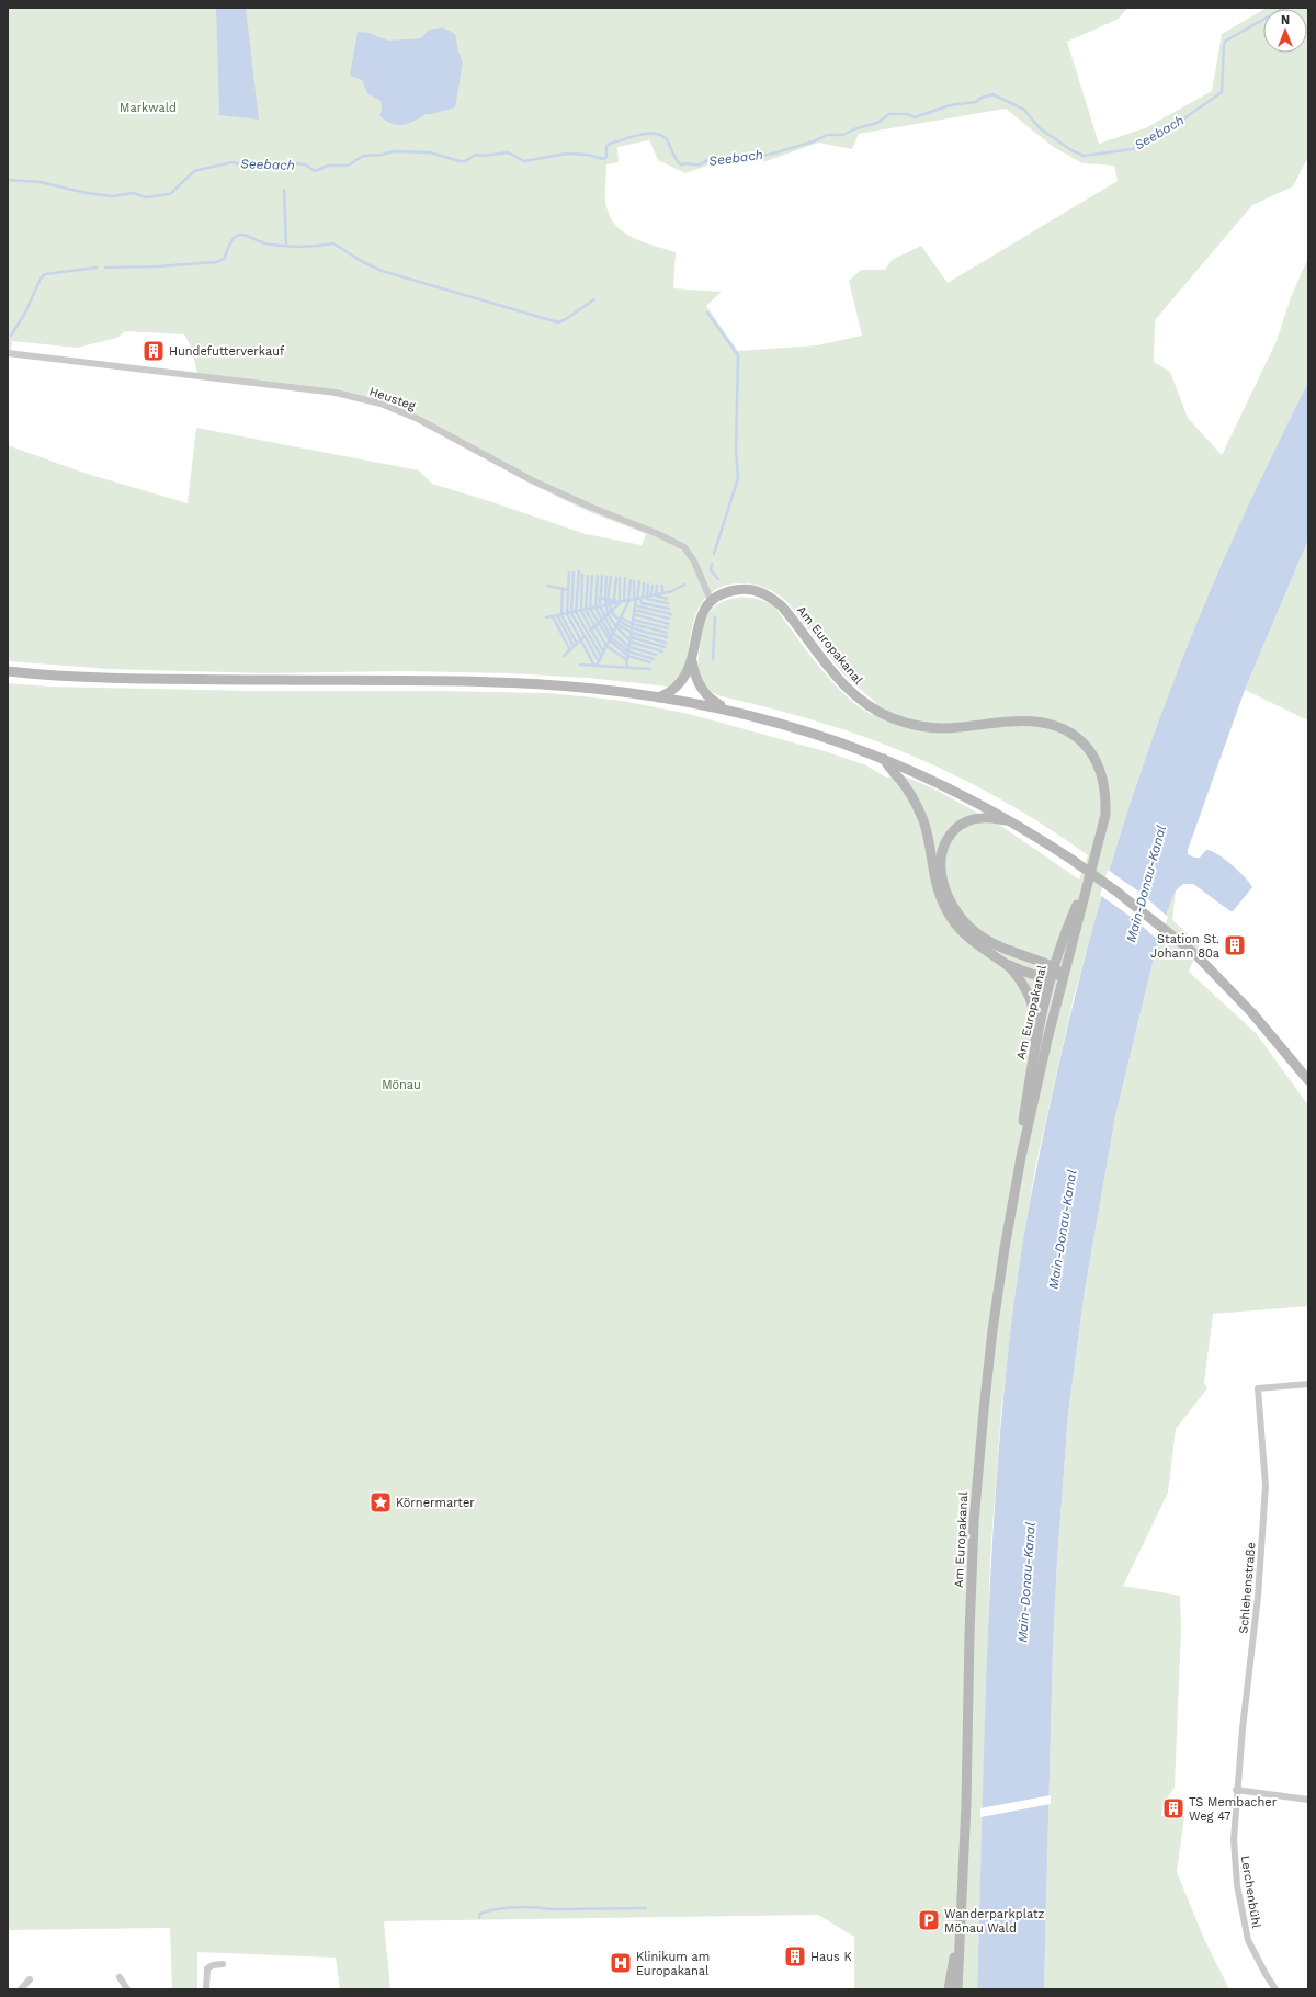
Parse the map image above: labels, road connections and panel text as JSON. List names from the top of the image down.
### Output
{
  "streets": {
    "main road": ["Am Europakanal"],
    "street": ["Heusteg", "Schlehenstraße", "Lerchenbühl"]
  },
  "crossings": [
    ["Heusteg", "Am Europakanal"],
    ["Schlehenstraße", "Lerchenbühl"]
  ],
  "water": ["Seebach", "Main-Donau-Kanal"],
  "parks": ["Markwald", "Mönau"],
  "places": {
    "building": [
      "Hundefutterverkauf",
      "Station St. Johann 80a",
      "TS Membacher Weg 47",
      "Haus K"
    ],
    "place": ["Körnermarter"],
    "parking": ["Wanderparkplatz Mönau Wald"],
    "hospital": ["Klinikum am Europakanal"]
  },
  "north": "top"
}
